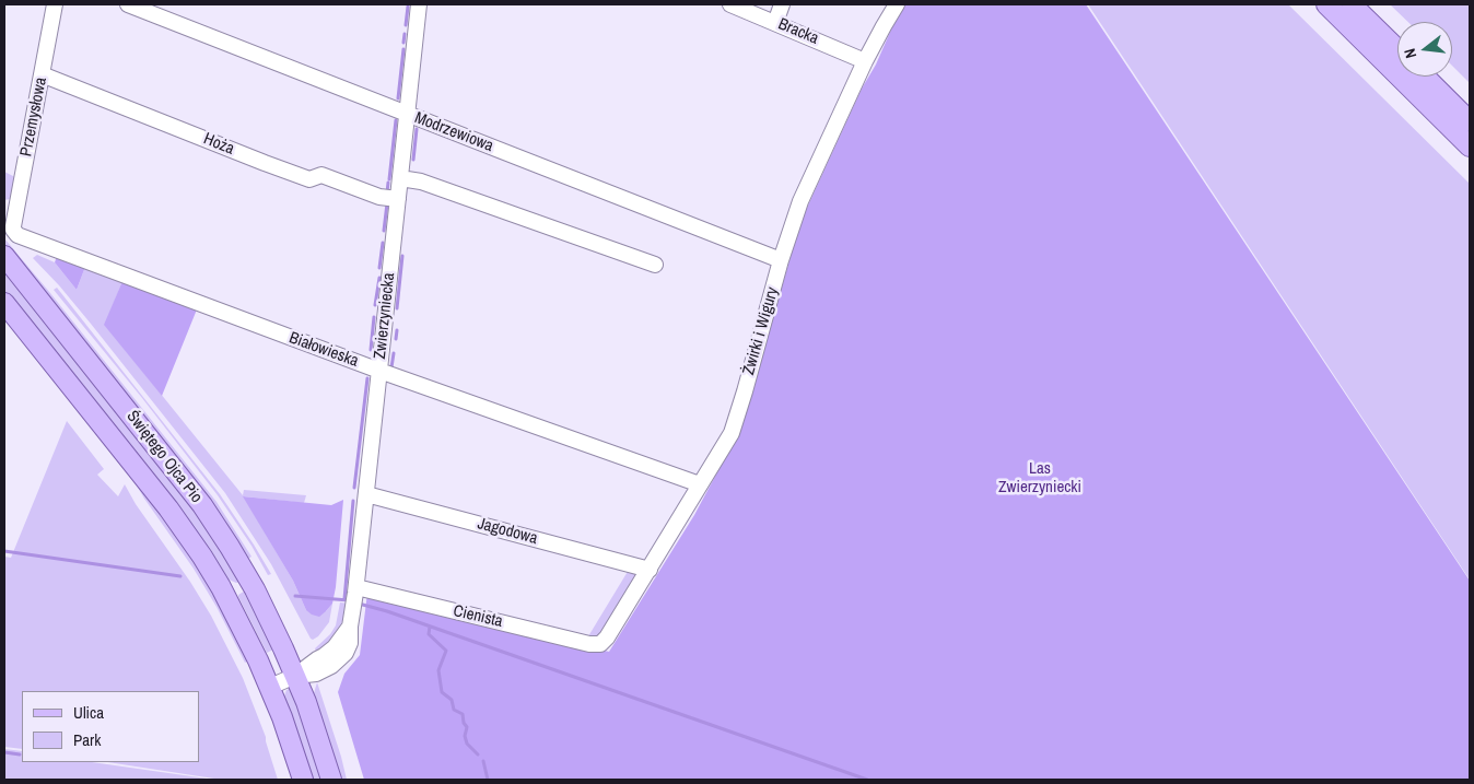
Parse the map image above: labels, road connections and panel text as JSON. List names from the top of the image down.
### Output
{
  "streets": {
    "main road": ["Świętego Ojca Pio"],
    "street": [
      "Bracka",
      "Przemysłowa",
      "Modrzewiowa",
      "Hoża",
      "Zwierzyniecka",
      "Żwirki i Wigury",
      "Białowieska",
      "Jagodowa",
      "Cienista"
    ]
  },
  "crossings": [
    ["Bracka", "Żwirki i Wigury"],
    ["Przemysłowa", "Hoża"],
    ["Przemysłowa", "Białowieska"],
    ["Modrzewiowa", "Zwierzyniecka"],
    ["Modrzewiowa", "Żwirki i Wigury"],
    ["Hoża", "Zwierzyniecka"],
    ["Zwierzyniecka", "Białowieska"],
    ["Zwierzyniecka", "Świętego Ojca Pio"],
    ["Zwierzyniecka", "Jagodowa"],
    ["Zwierzyniecka", "Cienista"],
    ["Żwirki i Wigury", "Białowieska"],
    ["Żwirki i Wigury", "Jagodowa"],
    ["Żwirki i Wigury", "Cienista"]
  ],
  "parks": ["Las Zwierzyniecki"],
  "legend": ["Ulica", "Park"],
  "north": "left"
}
